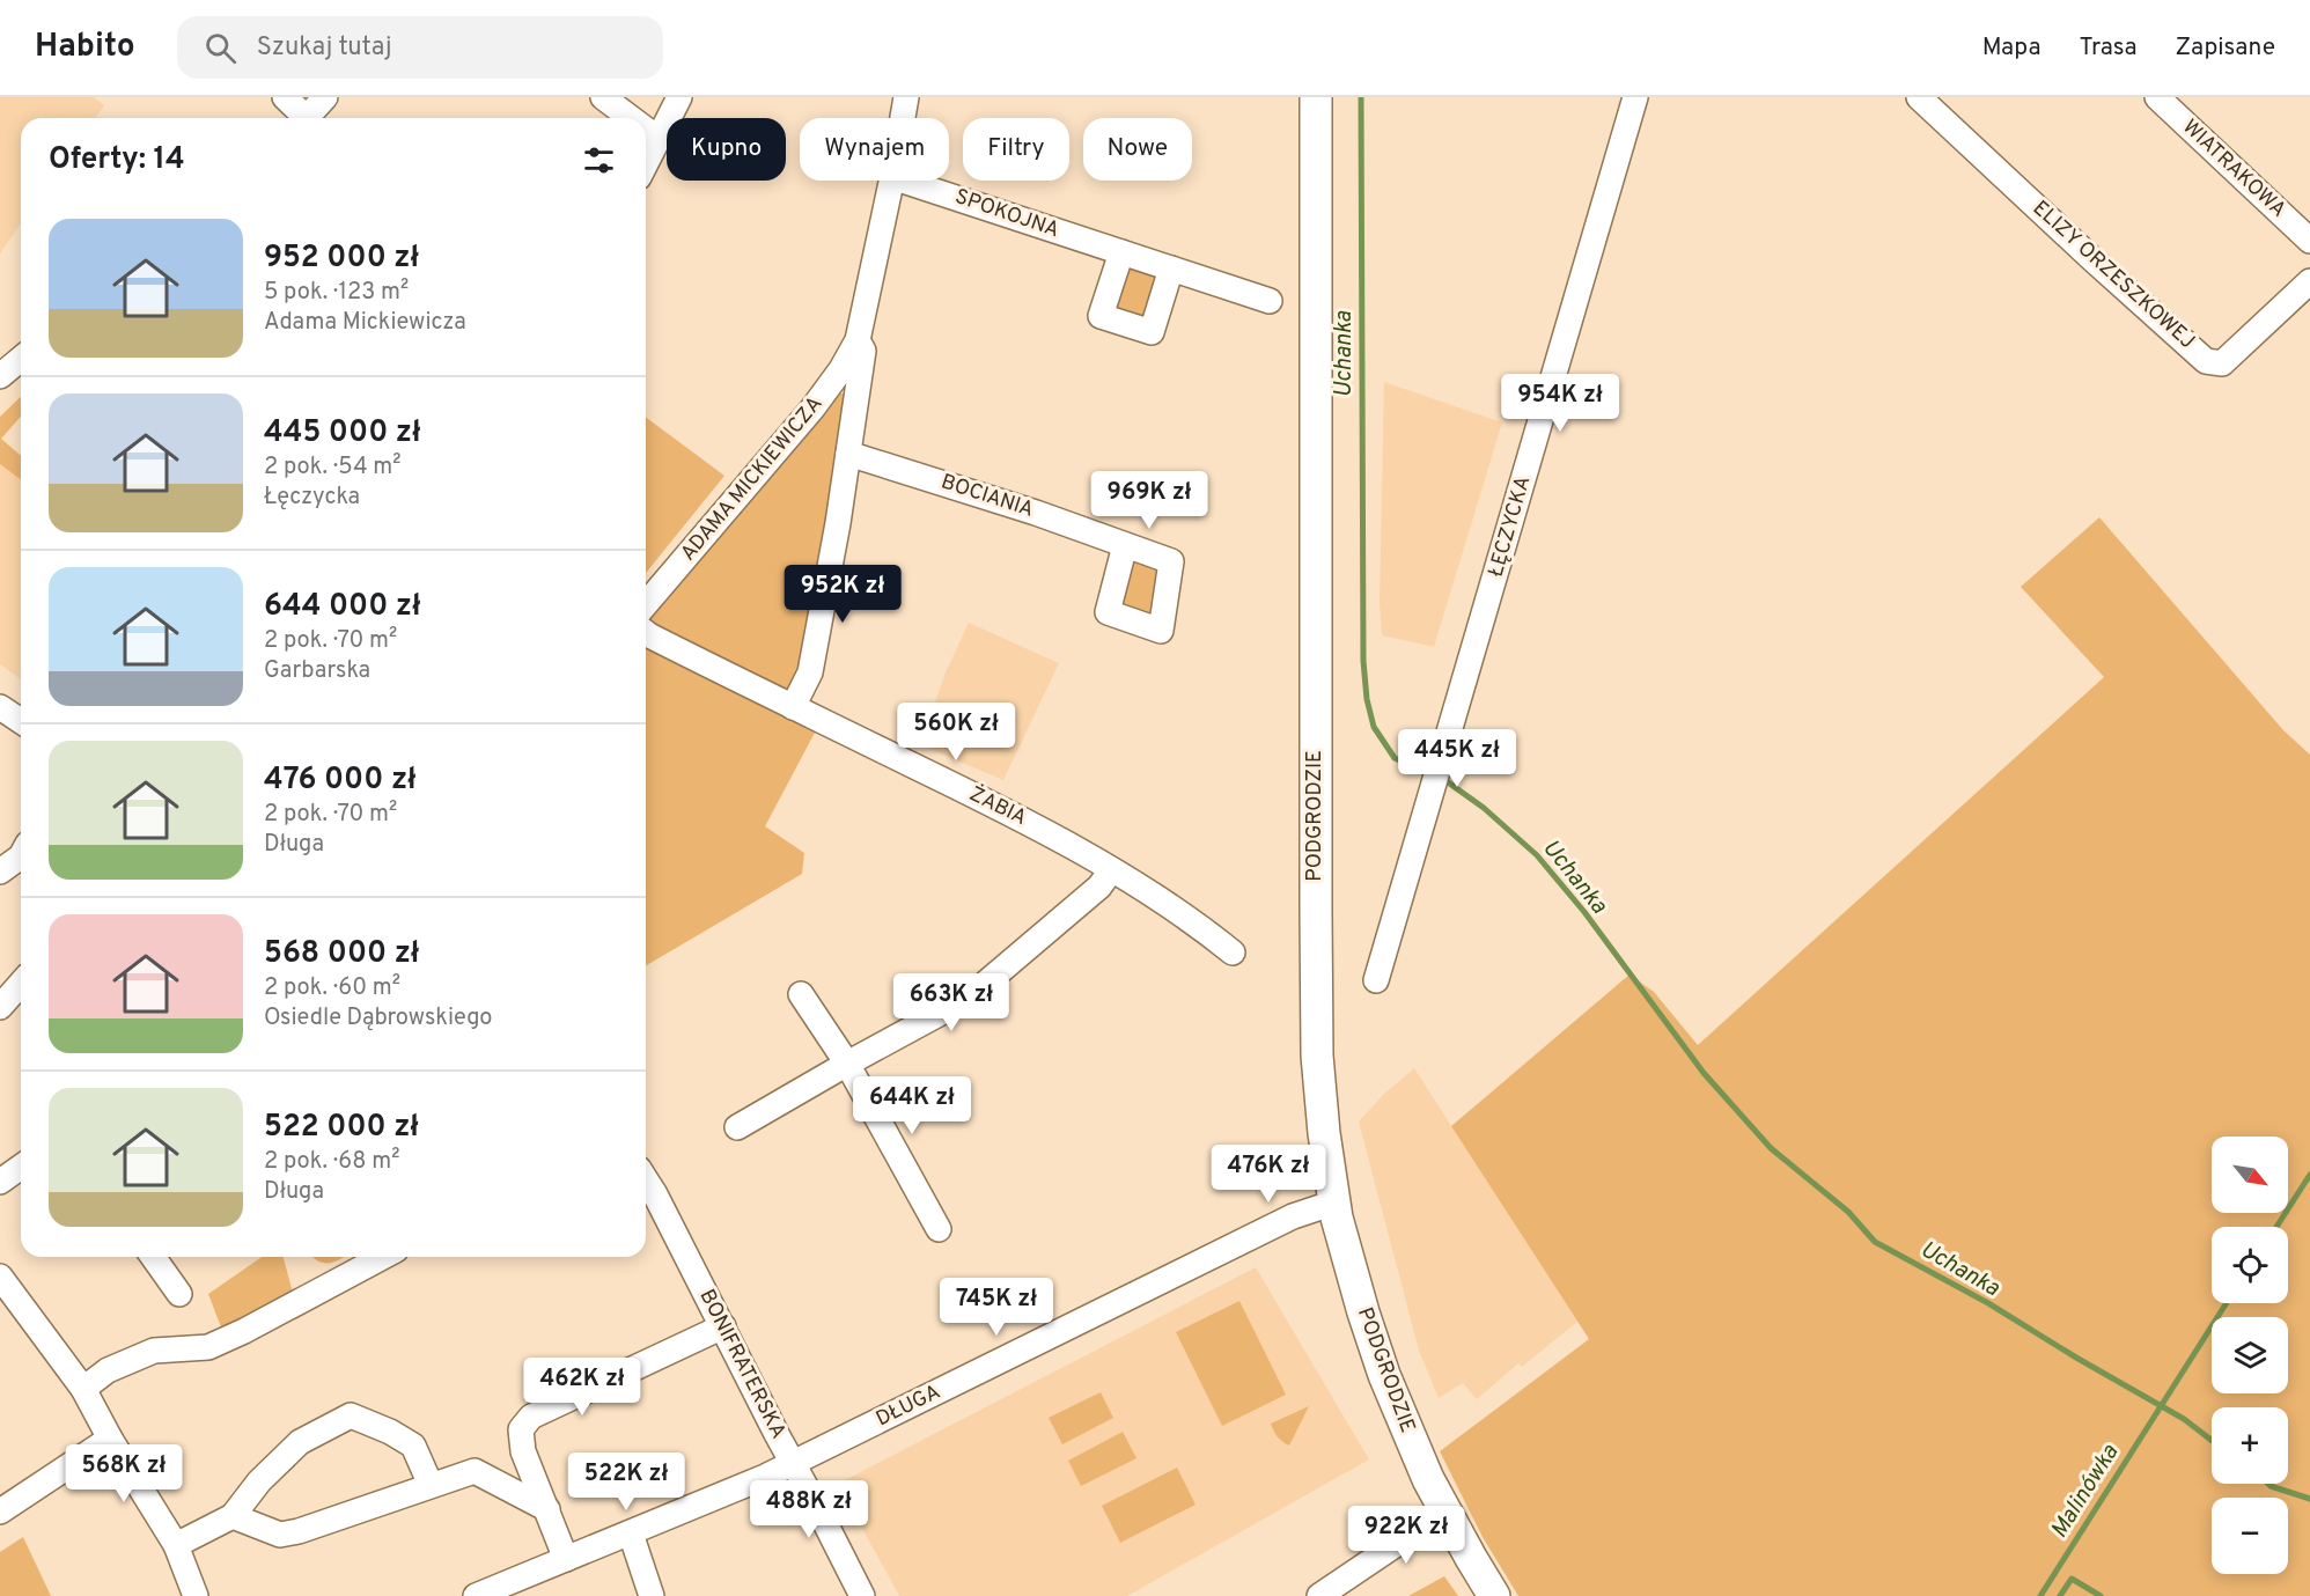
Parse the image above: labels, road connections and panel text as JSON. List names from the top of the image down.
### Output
{
  "streets": {
    "main road": ["PODGRODZIE"],
    "street": [
      "WIATRAKOWA",
      "SPOKOJNA",
      "ELIZY ORZESZKOWEJ",
      "ADAMA MICKIEWICZA",
      "BOCIANIA",
      "ŁĘCZYCKA",
      "ŻABIA",
      "BONIFRATERSKA",
      "DŁUGA"
    ]
  },
  "crossings": [
    ["ADAMA MICKIEWICZA", "BOCIANIA"],
    ["ADAMA MICKIEWICZA", "ŻABIA"],
    ["PODGRODZIE", "DŁUGA"],
    ["BONIFRATERSKA", "DŁUGA"]
  ],
  "water": ["Uchanka", "Malinówka"],
  "north": "bottom right",
  "page": {
    "header": "Habito",
    "search": "Szukaj tutaj",
    "nav": ["Mapa", "Trasa", "Zapisane"],
    "chip": [
      "Kupno",
      "Wynajem",
      "Filtry",
      "Nowe"
    ],
    "heading": "Oferty: 14",
    "list": [
      {
        "name": "952 000 zł",
        "note": "5 pok. · 123 m² · Adama Mickiewicza"
      },
      {
        "name": "445 000 zł",
        "note": "2 pok. · 54 m² · Łęczycka"
      },
      {
        "name": "644 000 zł",
        "note": "2 pok. · 70 m² · Garbarska"
      },
      {
        "name": "476 000 zł",
        "note": "2 pok. · 70 m² · Długa"
      },
      {
        "name": "568 000 zł",
        "note": "2 pok. · 60 m² · Osiedle Dąbrowskiego"
      },
      {
        "name": "522 000 zł",
        "note": "2 pok. · 68 m² · Długa"
      }
    ],
    "price": [
      "954K zł",
      "969K zł",
      "952K zł",
      "560K zł",
      "445K zł",
      "663K zł",
      "644K zł",
      "476K zł",
      "745K zł",
      "462K zł",
      "568K zł",
      "522K zł",
      "488K zł",
      "922K zł"
    ],
    "map_buttons": ["+", "−"]
  }
}
